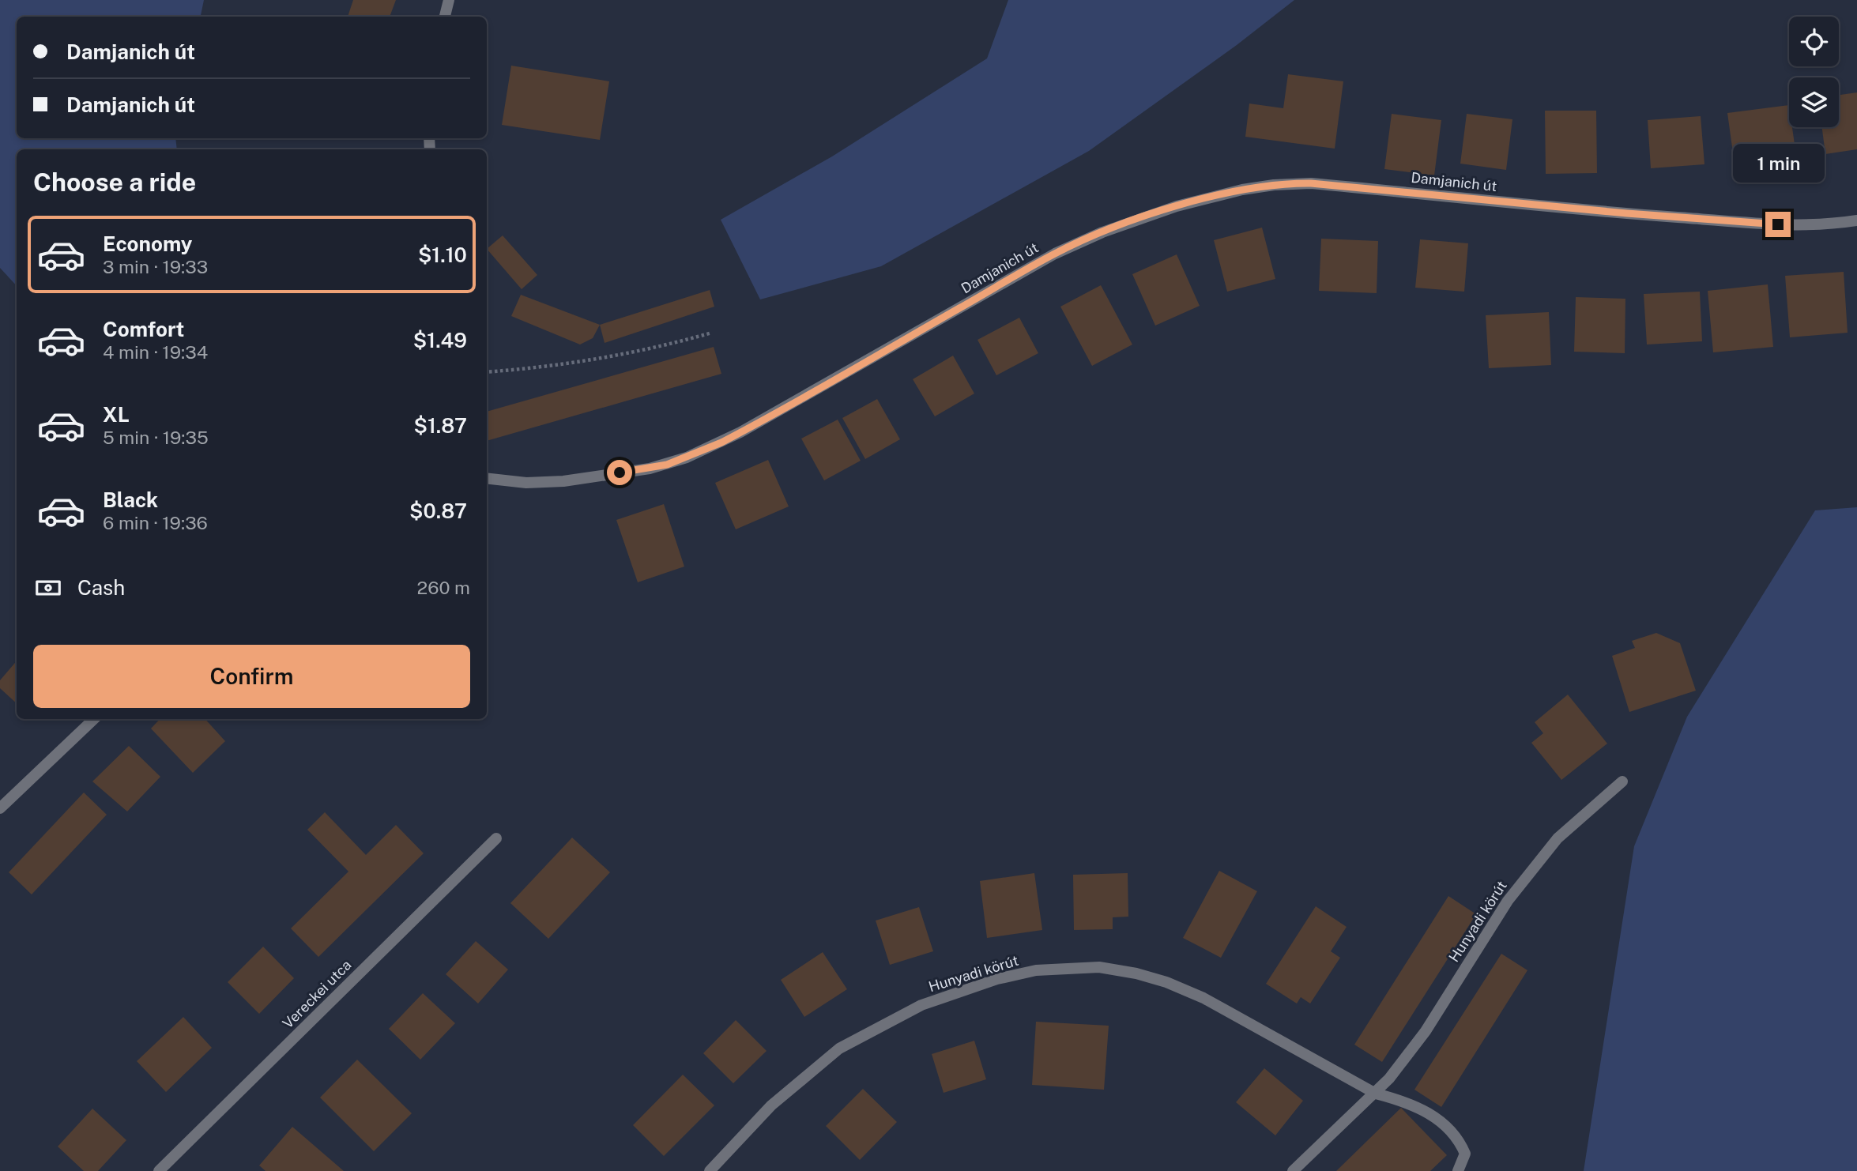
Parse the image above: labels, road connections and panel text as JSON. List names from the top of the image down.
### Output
{
  "streets": {
    "street": ["Damjanich út", "Hunyadi körút", "Vereckei utca"]
  },
  "page": {
    "banner": ["Damjanich út", "Damjanich út"],
    "bubble": "1 min",
    "heading": "Choose a ride",
    "list": [
      {
        "name": "Economy",
        "note": "3 min · 19:33",
        "value": "$1.10"
      },
      {
        "name": "Comfort",
        "note": "4 min · 19:34",
        "value": "$1.49"
      },
      {
        "name": "XL",
        "note": "5 min · 19:35",
        "value": "$1.87"
      },
      {
        "name": "Black",
        "note": "6 min · 19:36",
        "value": "$0.87"
      }
    ],
    "pay": ["Cash", "260 m"],
    "buttons": "Confirm"
  }
}
